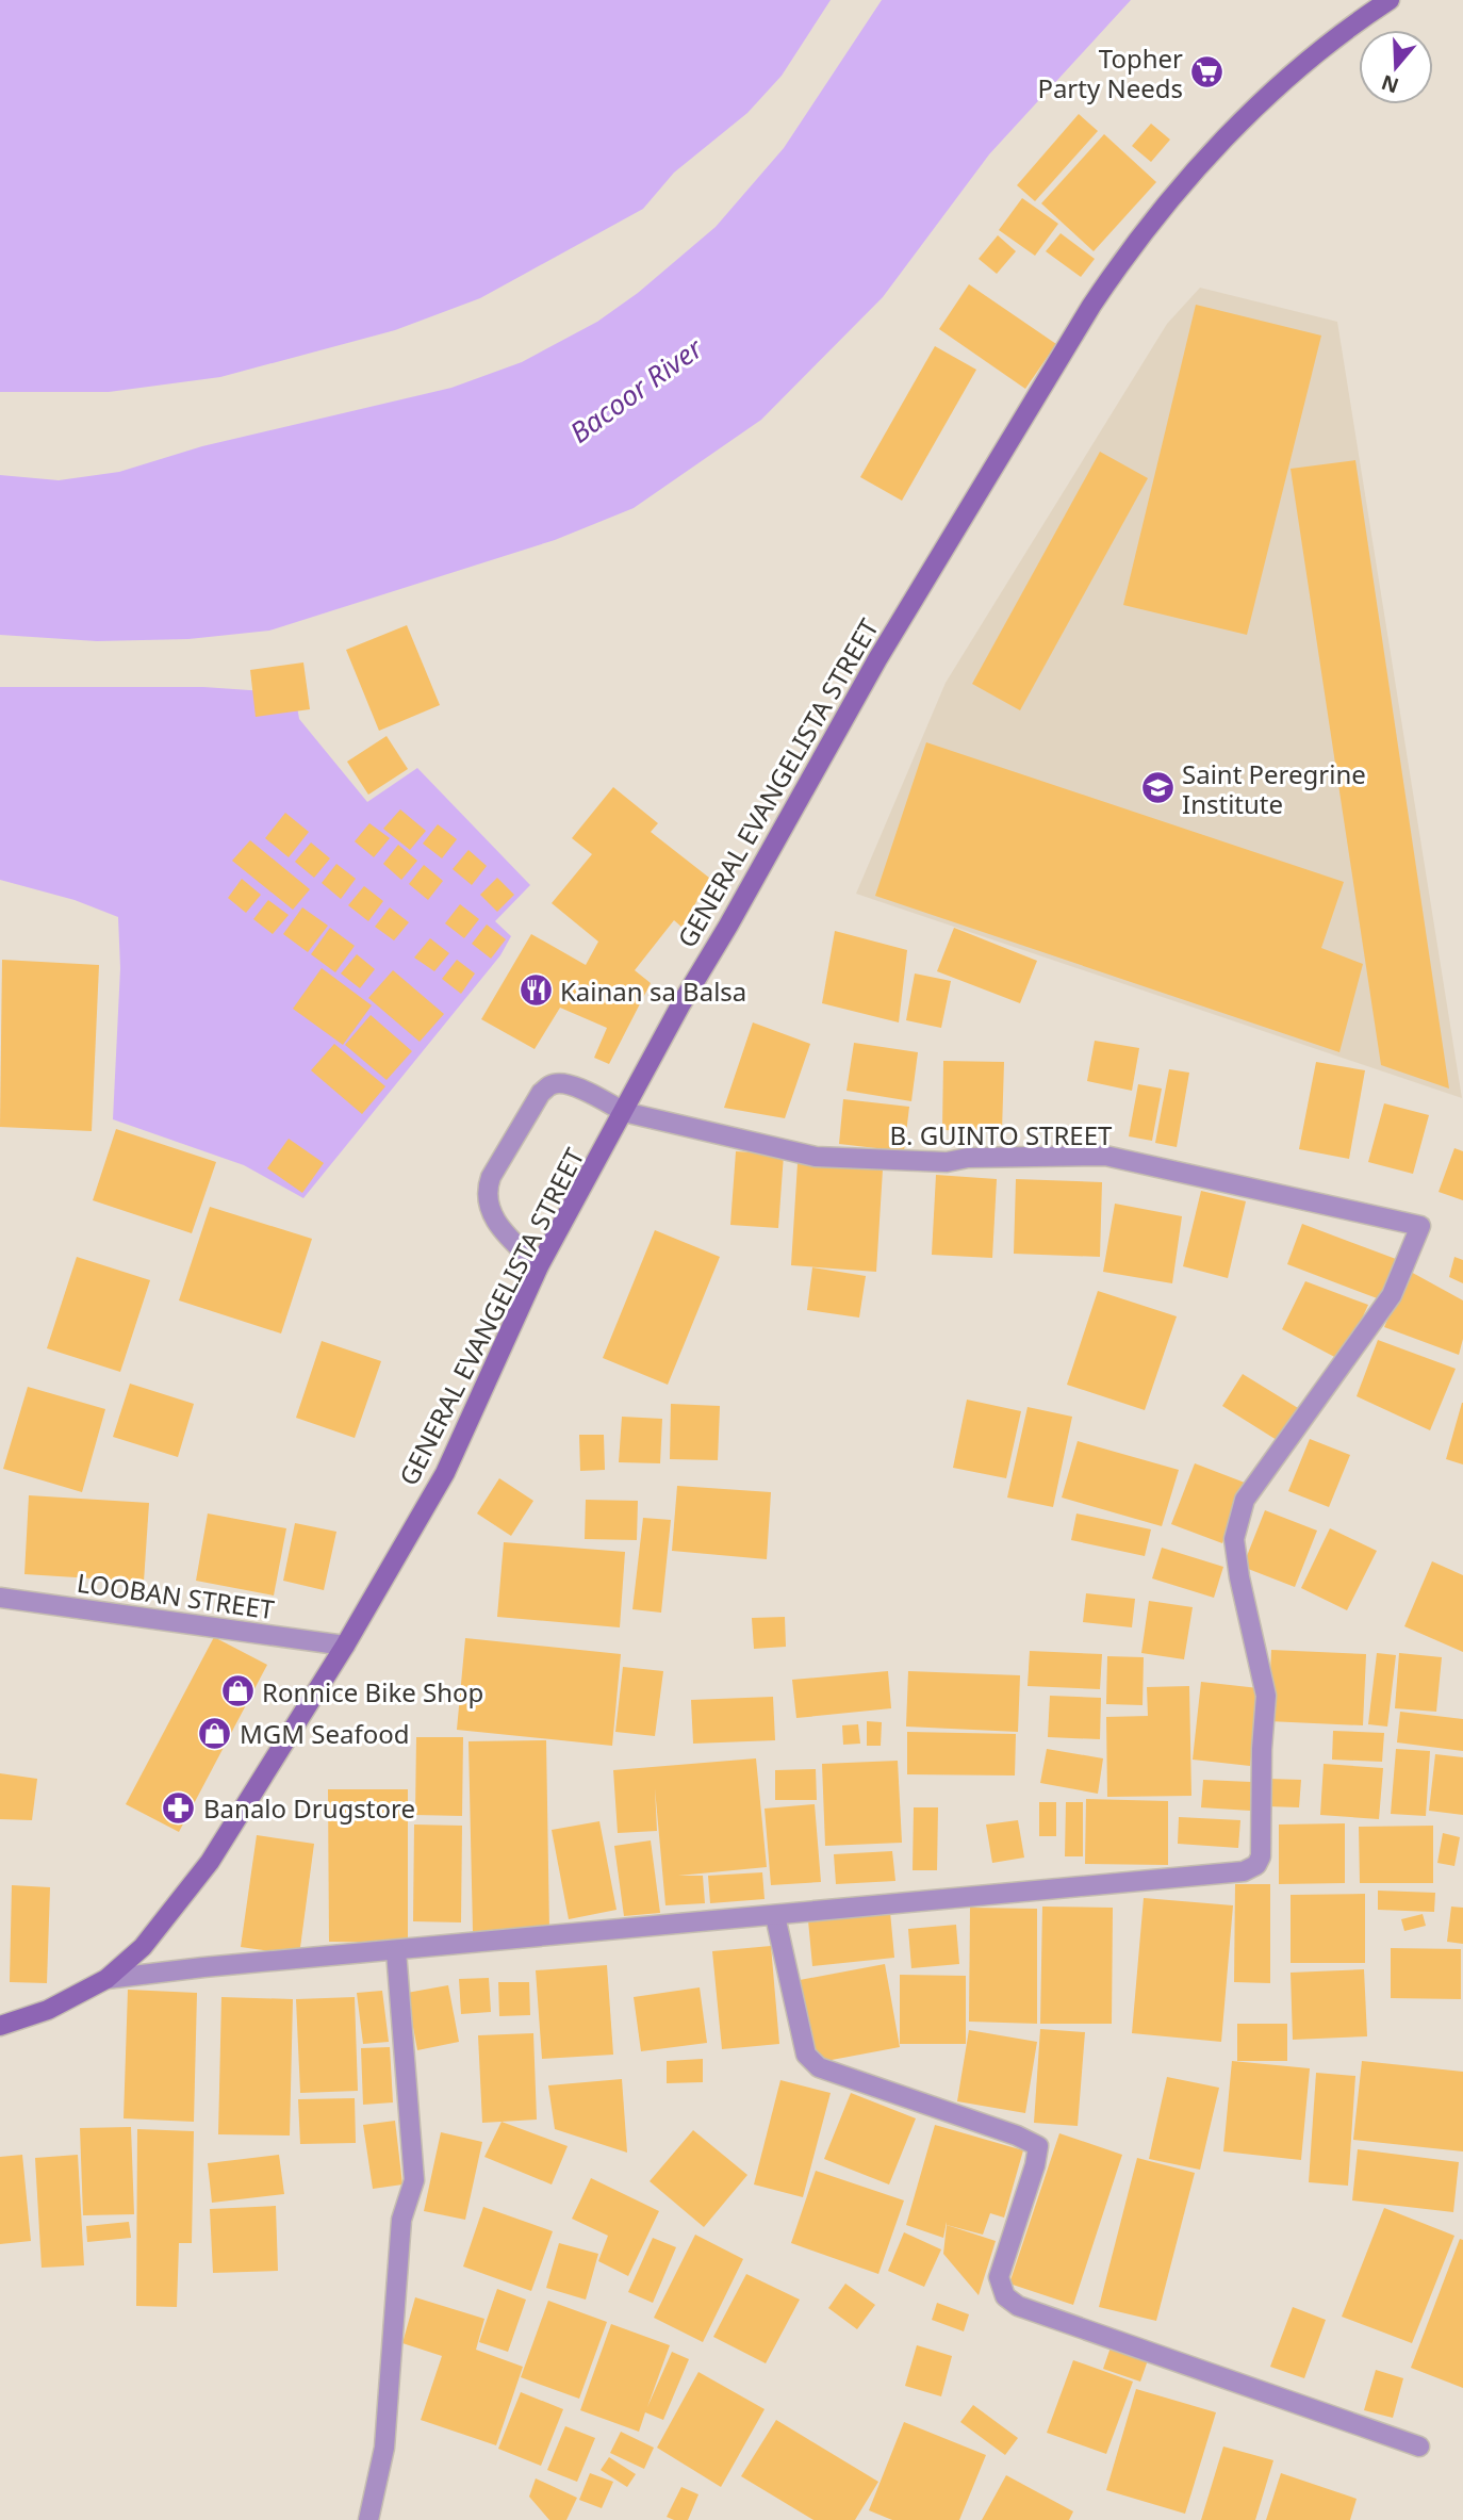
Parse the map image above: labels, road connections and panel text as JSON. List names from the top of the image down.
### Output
{
  "streets": {
    "main road": ["GENERAL EVANGELISTA STREET"],
    "street": ["B. GUINTO STREET", "LOOBAN STREET"]
  },
  "crossings": [
    ["GENERAL EVANGELISTA STREET", "B. GUINTO STREET"],
    ["GENERAL EVANGELISTA STREET", "LOOBAN STREET"]
  ],
  "water": ["Bacoor River"],
  "places": {
    "supermarket": ["Topher Party Needs"],
    "school or university": ["Saint Peregrine Institute"],
    "restaurant": ["Kainan sa Balsa"],
    "shop": ["Ronnice Bike Shop", "MGM Seafood"],
    "pharmacy": ["Banalo Drugstore"]
  },
  "north": "bottom"
}
